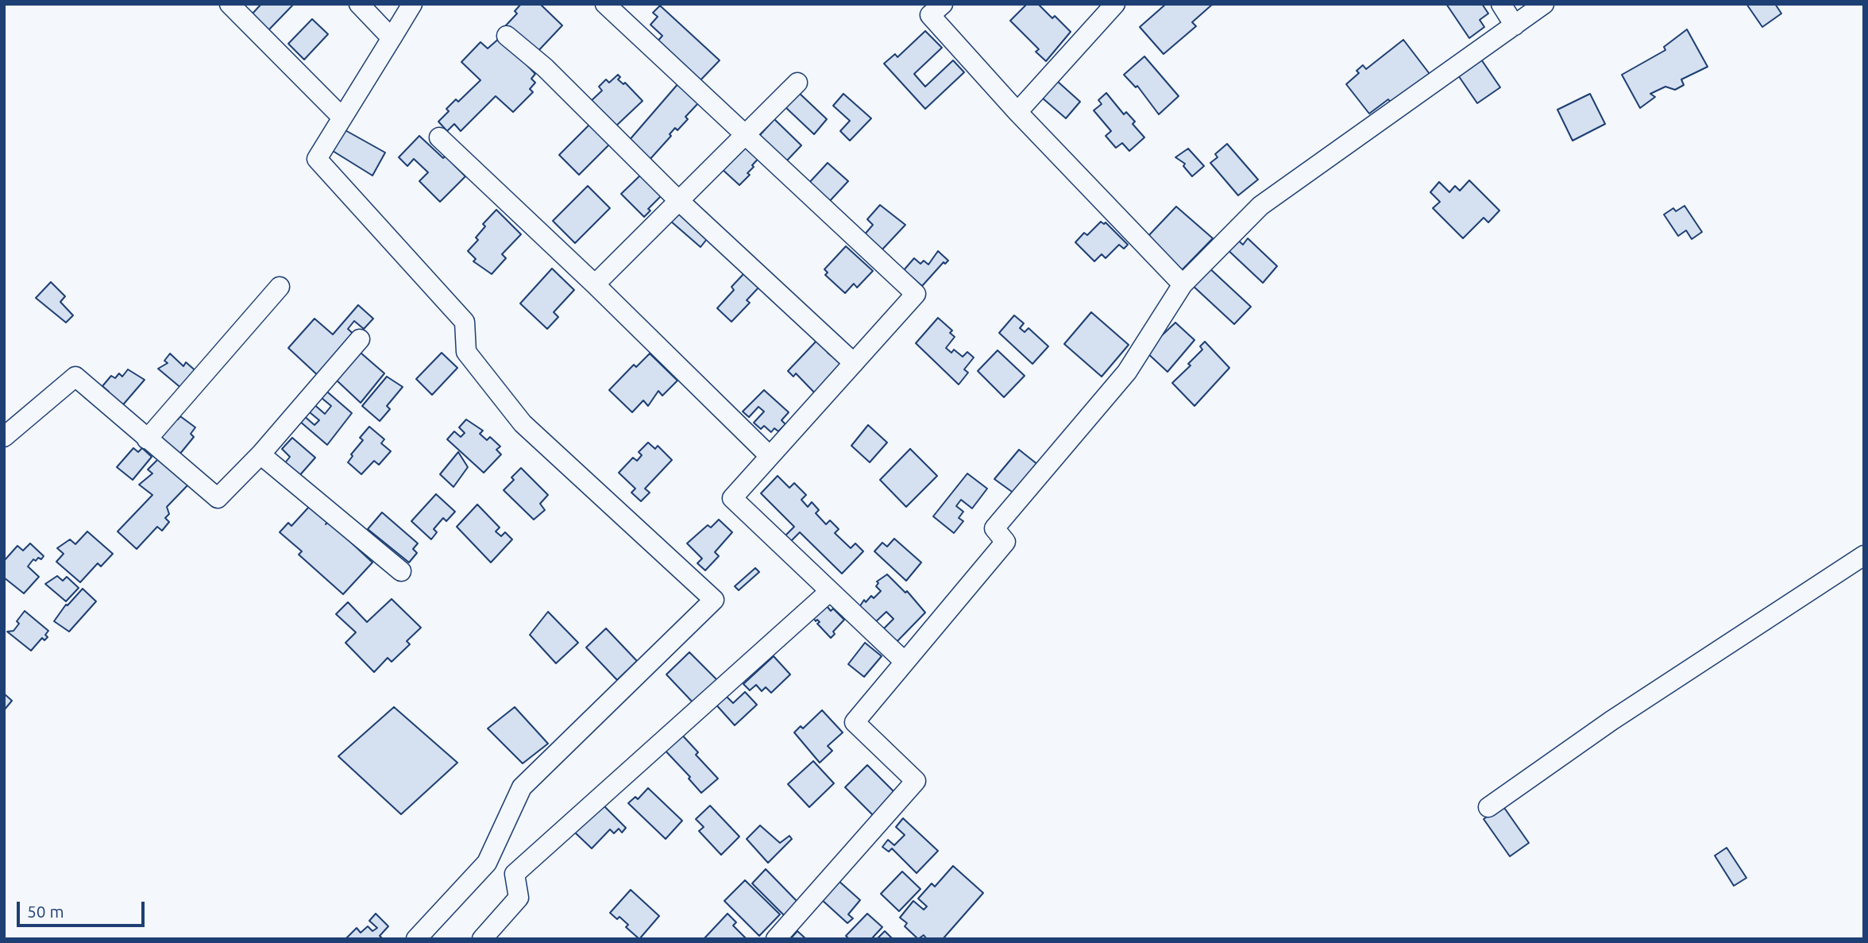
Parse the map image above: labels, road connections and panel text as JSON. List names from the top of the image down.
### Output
{
  "scale_bar": "50 m"
}
